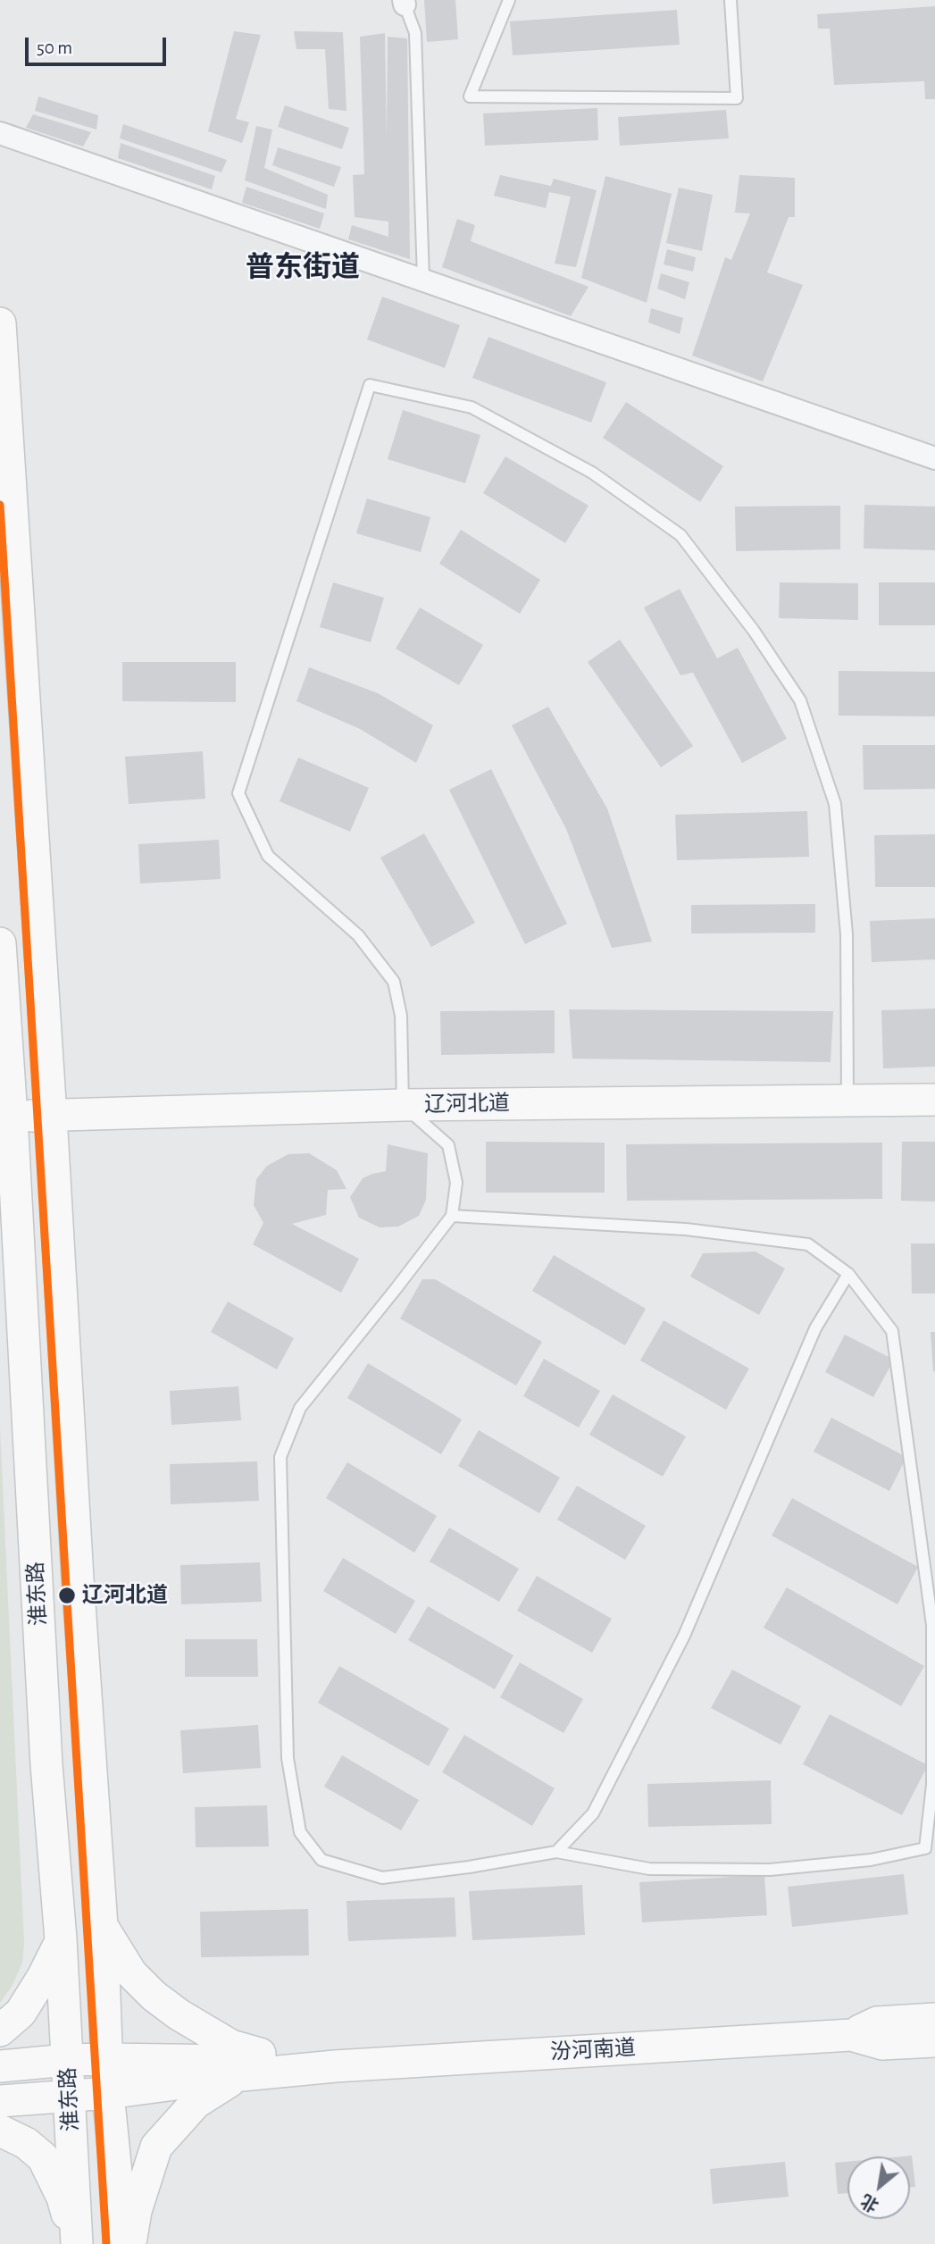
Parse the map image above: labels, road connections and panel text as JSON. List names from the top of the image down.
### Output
{
  "streets": {
    "main road": ["辽河北道", "淮东路", "汾河南道"]
  },
  "crossings": [
    ["辽河北道", "淮东路"],
    ["淮东路", "汾河南道"]
  ],
  "districts": ["普东街道"],
  "places": ["辽河北道"],
  "scale_bar": "50 m",
  "north": "bottom left"
}
